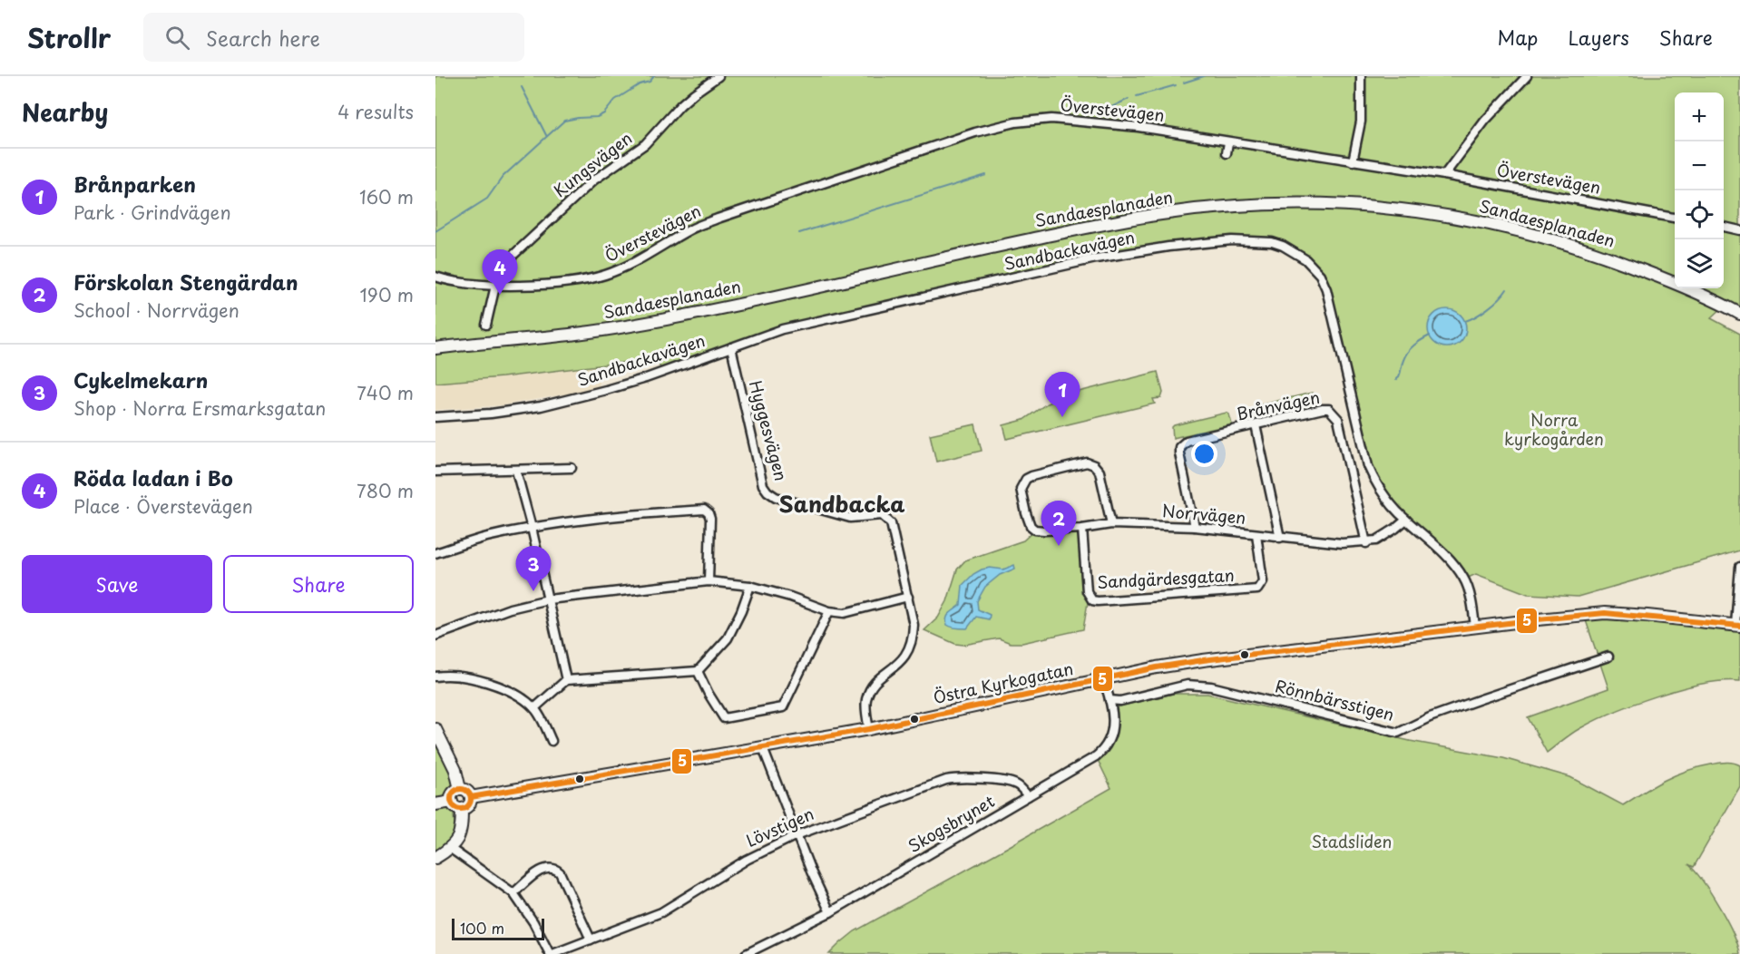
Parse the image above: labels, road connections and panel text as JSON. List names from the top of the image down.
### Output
{
  "streets": {
    "street": [
      "Överstevägen",
      "Kungsvägen",
      "Sandaesplanaden",
      "Sandbackavägen",
      "Brånvägen",
      "Hyggesvägen",
      "Norrvägen",
      "Sandgärdesgatan",
      "Östra Kyrkogatan",
      "Rönnbärsstigen",
      "Skogsbrynet",
      "Lövstigen"
    ]
  },
  "crossings": [
    ["Överstevägen", "Kungsvägen"],
    ["Sandbackavägen", "Hyggesvägen"],
    ["Sandbackavägen", "Norrvägen"],
    ["Sandbackavägen", "Östra Kyrkogatan"],
    ["Brånvägen", "Norrvägen"],
    ["Hyggesvägen", "Östra Kyrkogatan"],
    ["Norrvägen", "Sandgärdesgatan"],
    ["Östra Kyrkogatan", "Skogsbrynet"],
    ["Rönnbärsstigen", "Skogsbrynet"],
    ["Skogsbrynet", "Lövstigen"]
  ],
  "districts": ["Sandbacka"],
  "parks": ["Norra kyrkogården", "Stadsliden"],
  "lines": ["transit line 5"],
  "scale_bar": "100 m",
  "page": {
    "header": "Strollr",
    "search": "Search here",
    "nav": ["Map", "Layers", "Share"],
    "heading": ["Nearby", "4 results"],
    "map_buttons": ["+", "−"],
    "list": [
      {
        "mark": "1",
        "name": "Brånparken",
        "note": "Park · Grindvägen",
        "value": "160 m"
      },
      {
        "mark": "2",
        "name": "Förskolan Stengärdan",
        "note": "School · Norrvägen",
        "value": "190 m"
      },
      {
        "mark": "3",
        "name": "Cykelmekarn",
        "note": "Shop · Norra Ersmarksgatan",
        "value": "740 m"
      },
      {
        "mark": "4",
        "name": "Röda ladan i Bo",
        "note": "Place · Överstevägen",
        "value": "780 m"
      }
    ],
    "pins": [
      "4",
      "1",
      "2",
      "3"
    ],
    "buttons": ["Save", "Share"],
    "scale": "100 m"
  }
}
